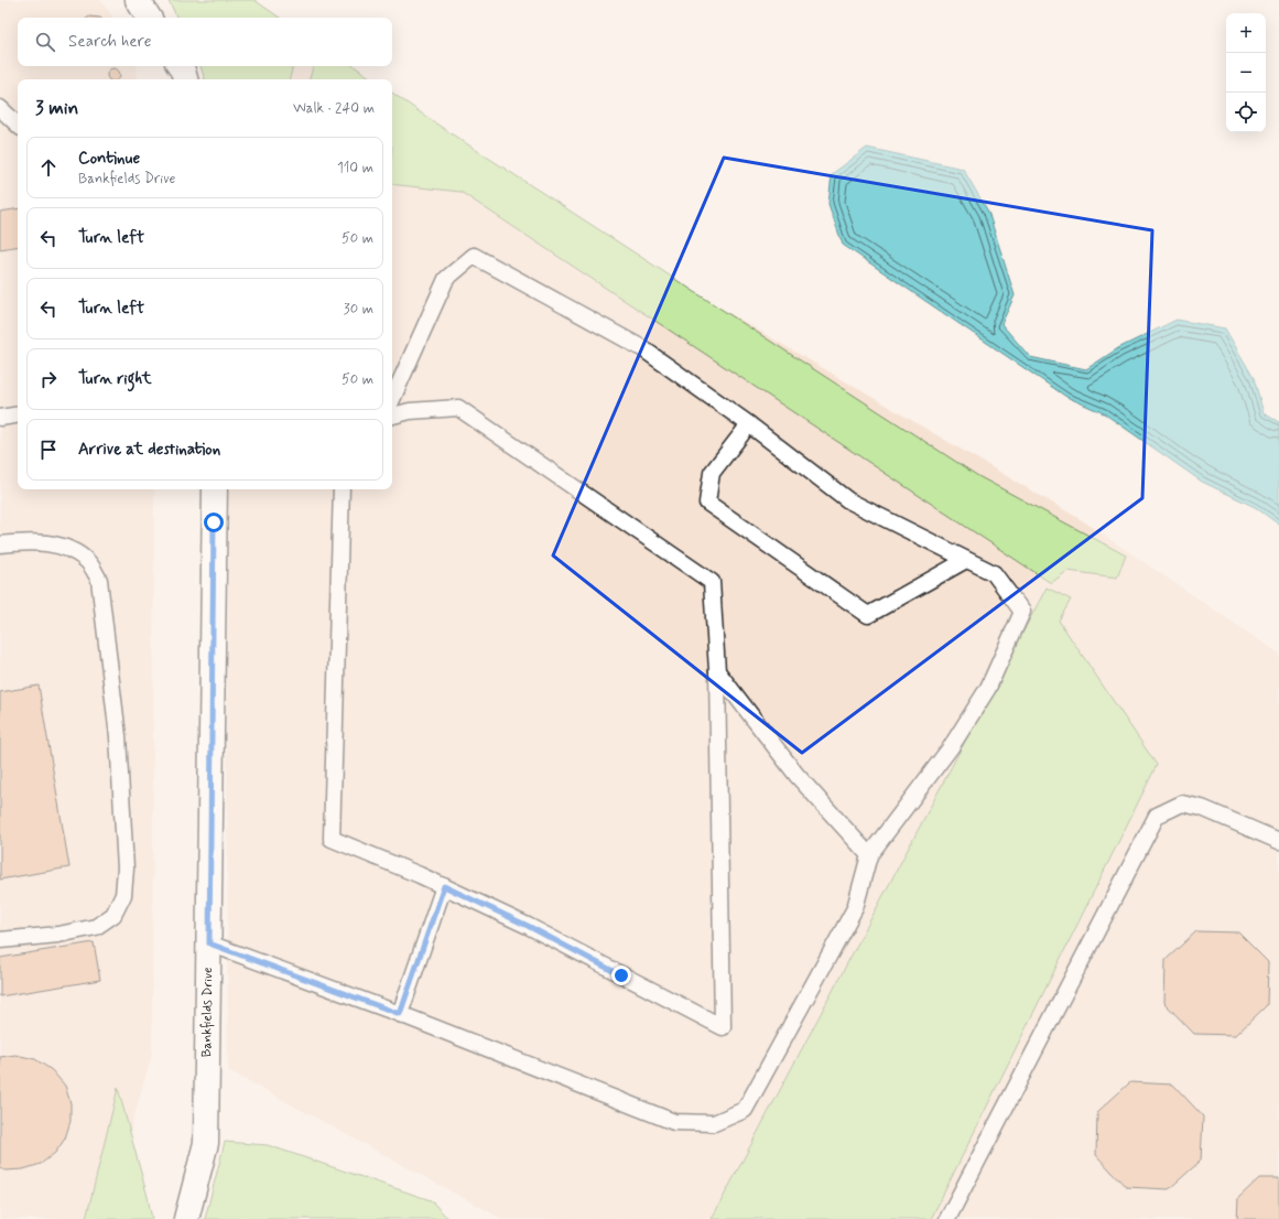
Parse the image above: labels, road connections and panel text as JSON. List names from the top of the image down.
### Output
{
  "streets": {
    "street": ["Bankfields Drive"]
  },
  "page": {
    "map_buttons": ["+", "−"],
    "search": "Search here",
    "heading": ["3 min", "Walk · 240 m"],
    "list": [
      ["Continue", "Bankfields Drive", "110 m"],
      ["Turn left", "50 m"],
      ["Turn left", "30 m"],
      ["Turn right", "50 m"],
      "Arrive at destination"
    ]
  }
}
